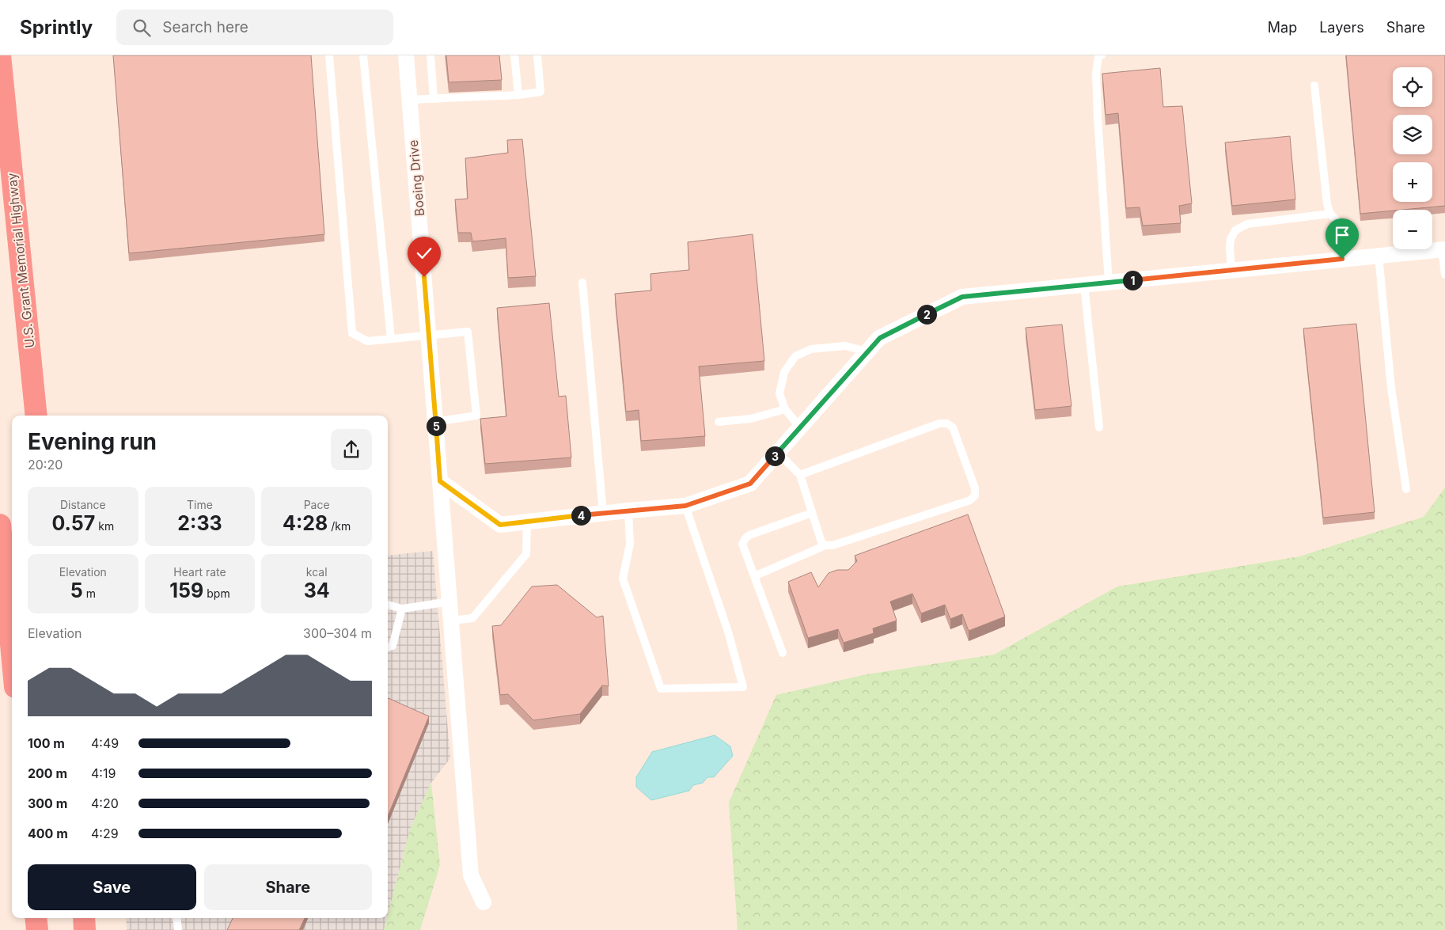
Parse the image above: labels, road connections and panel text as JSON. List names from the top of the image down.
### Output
{
  "streets": {
    "highway": ["U.S. Grant Memorial Highway"],
    "street": ["Boeing Drive"]
  },
  "page": {
    "header": "Sprintly",
    "search": "Search here",
    "nav": ["Map", "Layers", "Share"],
    "map_buttons": ["+", "−"],
    "pins": [
      "1",
      "2",
      "5",
      "3",
      "4"
    ],
    "heading": ["Evening run", "20:20"],
    "stats": [
      ["Distance", "0.57 km"],
      ["Time", "2:33"],
      ["Pace", "4:28 /km"],
      ["Elevation", "5 m"],
      ["Heart rate", "159 bpm"],
      ["kcal", "34"]
    ],
    "chart": ["Elevation", "300–304 m"],
    "list": [
      {
        "name": "100 m",
        "note": "4:49"
      },
      {
        "name": "200 m",
        "note": "4:19"
      },
      {
        "name": "300 m",
        "note": "4:20"
      },
      {
        "name": "400 m",
        "note": "4:29"
      }
    ],
    "buttons": ["Save", "Share"]
  }
}
